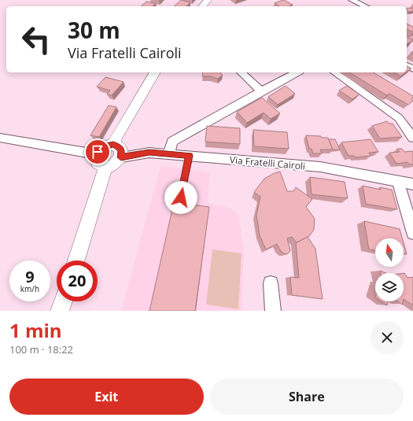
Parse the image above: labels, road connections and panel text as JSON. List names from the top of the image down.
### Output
{
  "streets": {
    "street": ["Via Fratelli Cairoli"]
  },
  "north": "top",
  "page": {
    "turn": ["30 m", "Via Fratelli Cairoli"],
    "speed": "9 km/h",
    "limit": "20",
    "heading": ["1 min", "100 m · 18:22"],
    "buttons": ["Exit", "Share"]
  }
}
